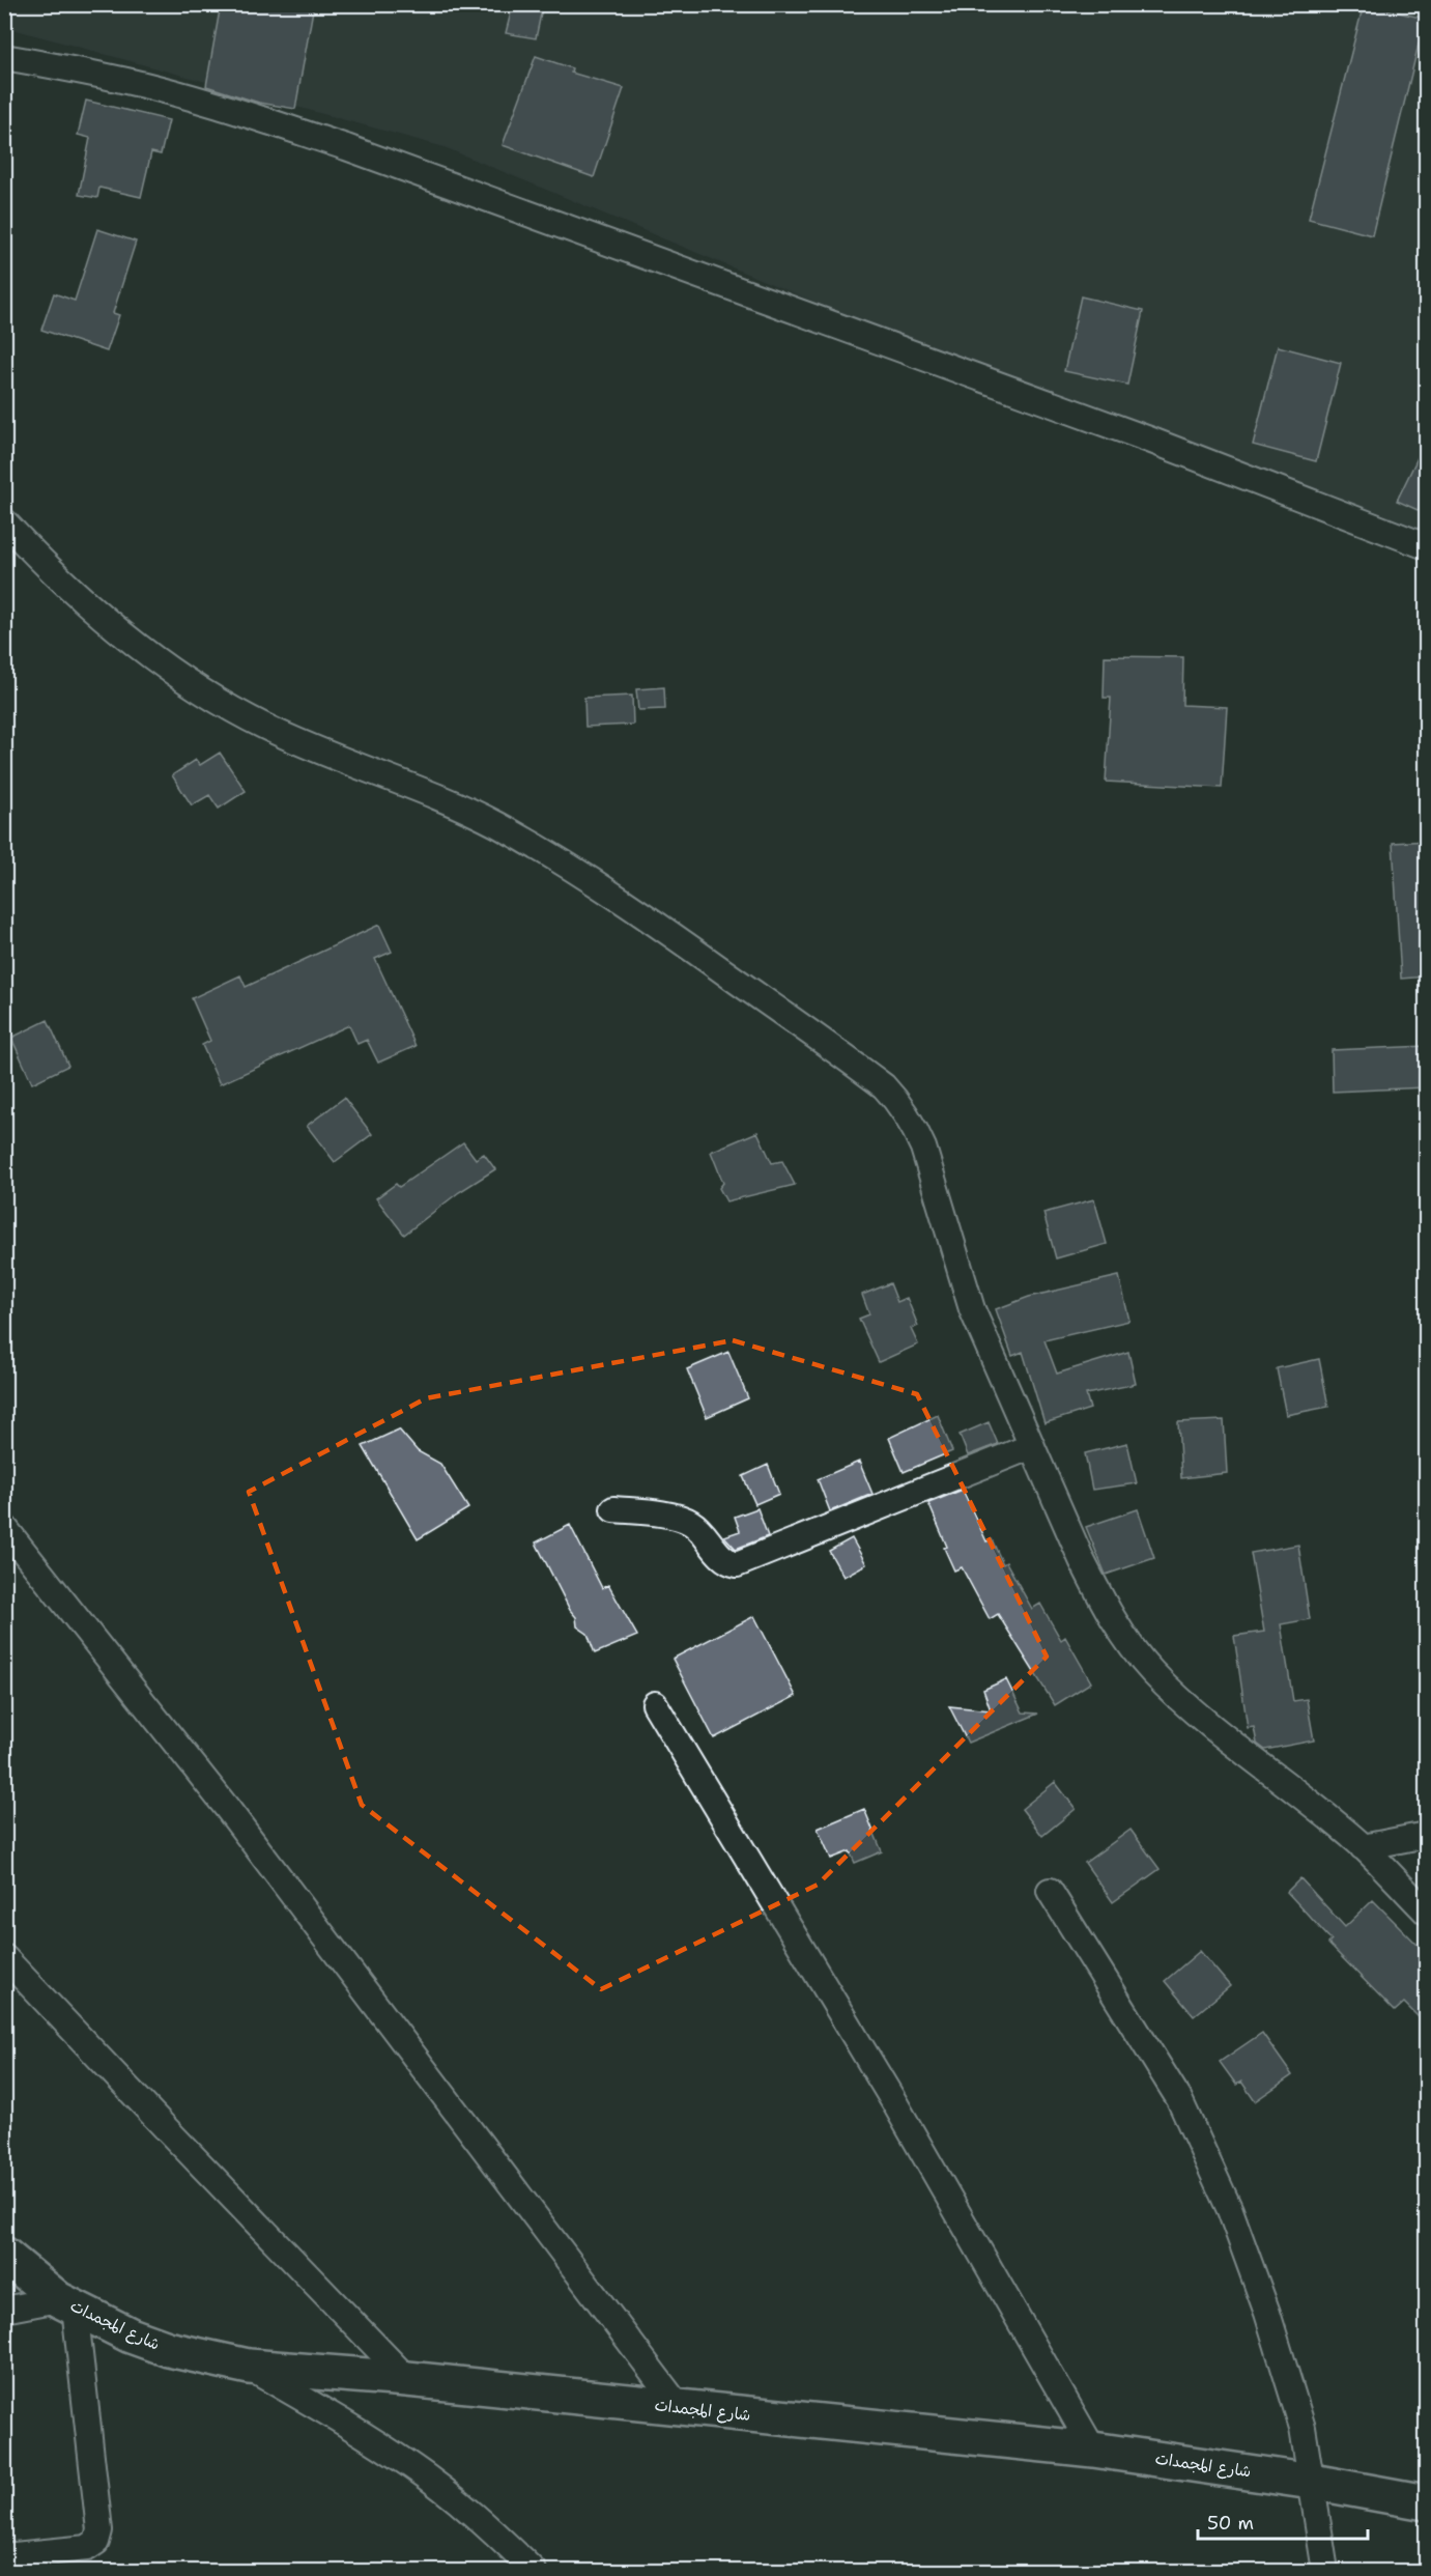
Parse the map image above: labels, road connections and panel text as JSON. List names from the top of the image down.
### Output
{
  "streets": {
    "main road": ["شارع المجمدات"]
  },
  "scale_bar": "50 m"
}
